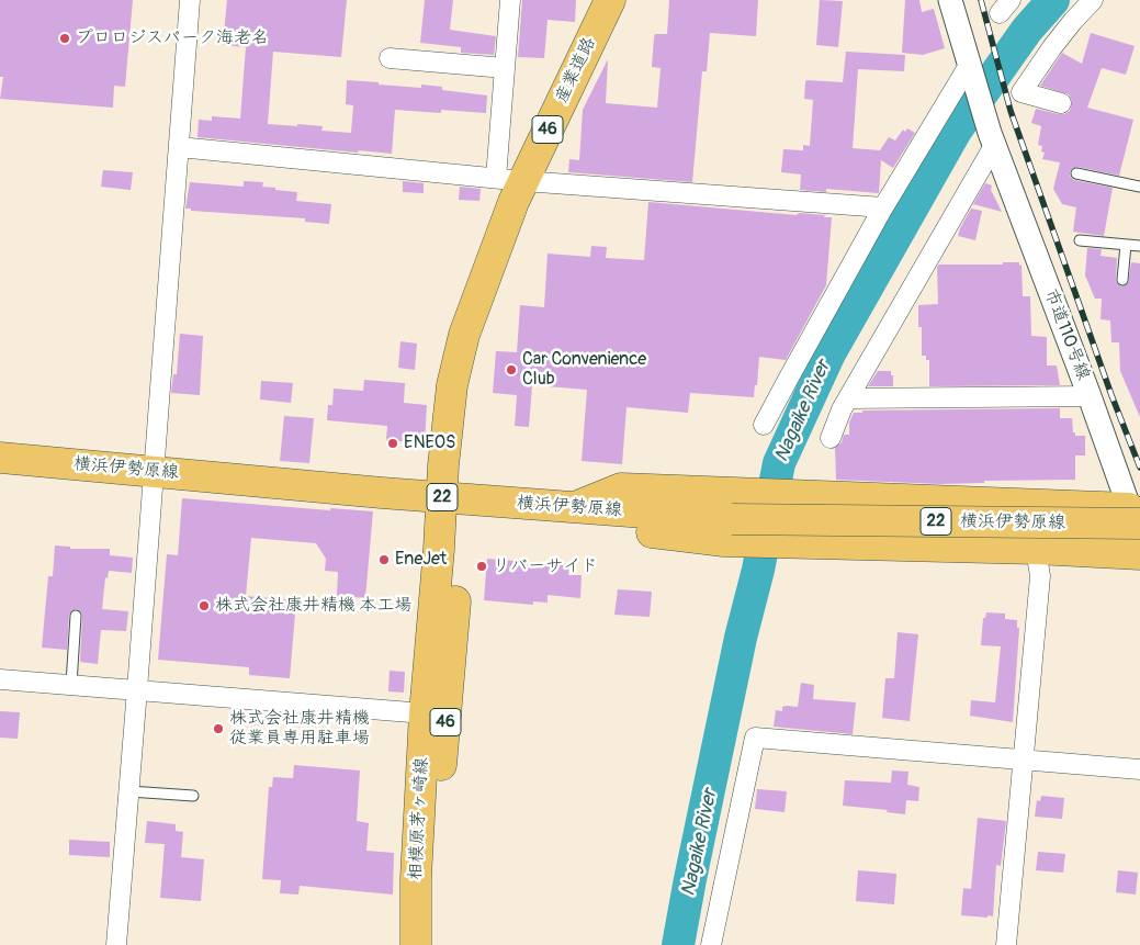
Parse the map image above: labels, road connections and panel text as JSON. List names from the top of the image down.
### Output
{
  "streets": {
    "main road": [
      "産業道路",
      "46",
      "横浜伊勢原線",
      "22",
      "相模原茅ヶ崎線"
    ],
    "street": ["市道110号線"]
  },
  "crossings": [
    ["産業道路", "横浜伊勢原線"],
    ["産業道路", "相模原茅ヶ崎線"],
    ["市道110号線", "横浜伊勢原線"],
    ["横浜伊勢原線", "相模原茅ヶ崎線"]
  ],
  "water": ["Nagaike River"],
  "places": [
    "プロロジスパーク海老名",
    "Car Convenience Club",
    "ENEOS",
    "EneJet",
    "リバーサイド",
    "株式会社康井精機 本工場",
    "株式会社康井精機 従業員専用駐車場"
  ]
}
